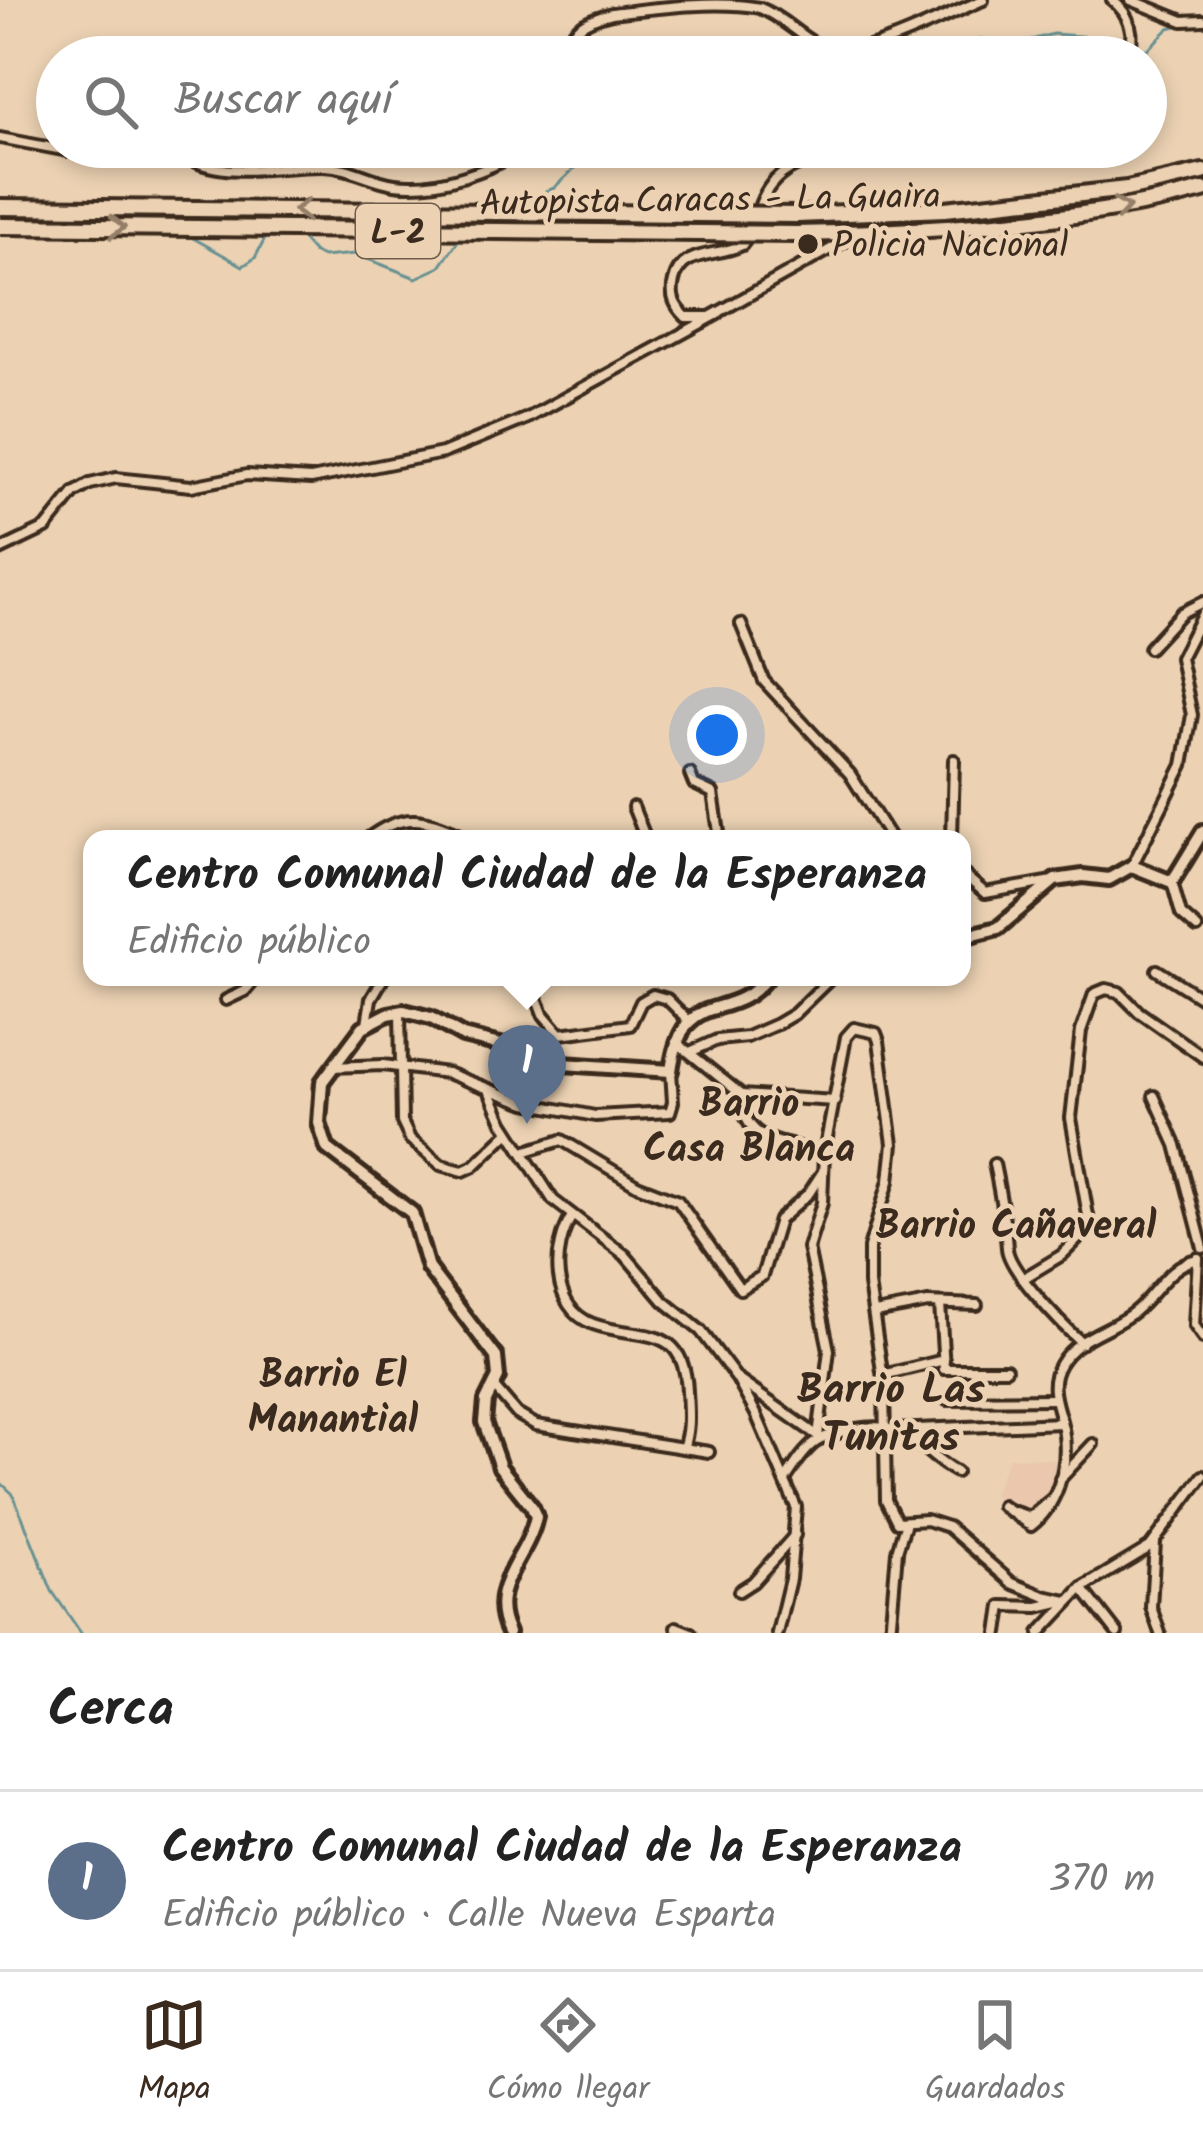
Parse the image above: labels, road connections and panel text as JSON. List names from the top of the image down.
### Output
{
  "streets": {
    "highway": ["Autopista Caracas - La Guaira", "L-2"]
  },
  "districts": [
    "Barrio Casa Blanca",
    "Barrio Cañaveral",
    "Barrio El Manantial",
    "Barrio Las Tunitas"
  ],
  "places": ["Policia Nacional"],
  "page": {
    "search": "Buscar aquí",
    "popup": ["Centro Comunal Ciudad de la Esperanza", "Edificio público"],
    "pins": "1",
    "heading": "Cerca",
    "list": [
      {
        "mark": "1",
        "name": "Centro Comunal Ciudad de la Esperanza",
        "note": "Edificio público · Calle Nueva Esparta",
        "value": "370 m"
      }
    ],
    "nav": ["Mapa", "Cómo llegar", "Guardados"]
  }
}
